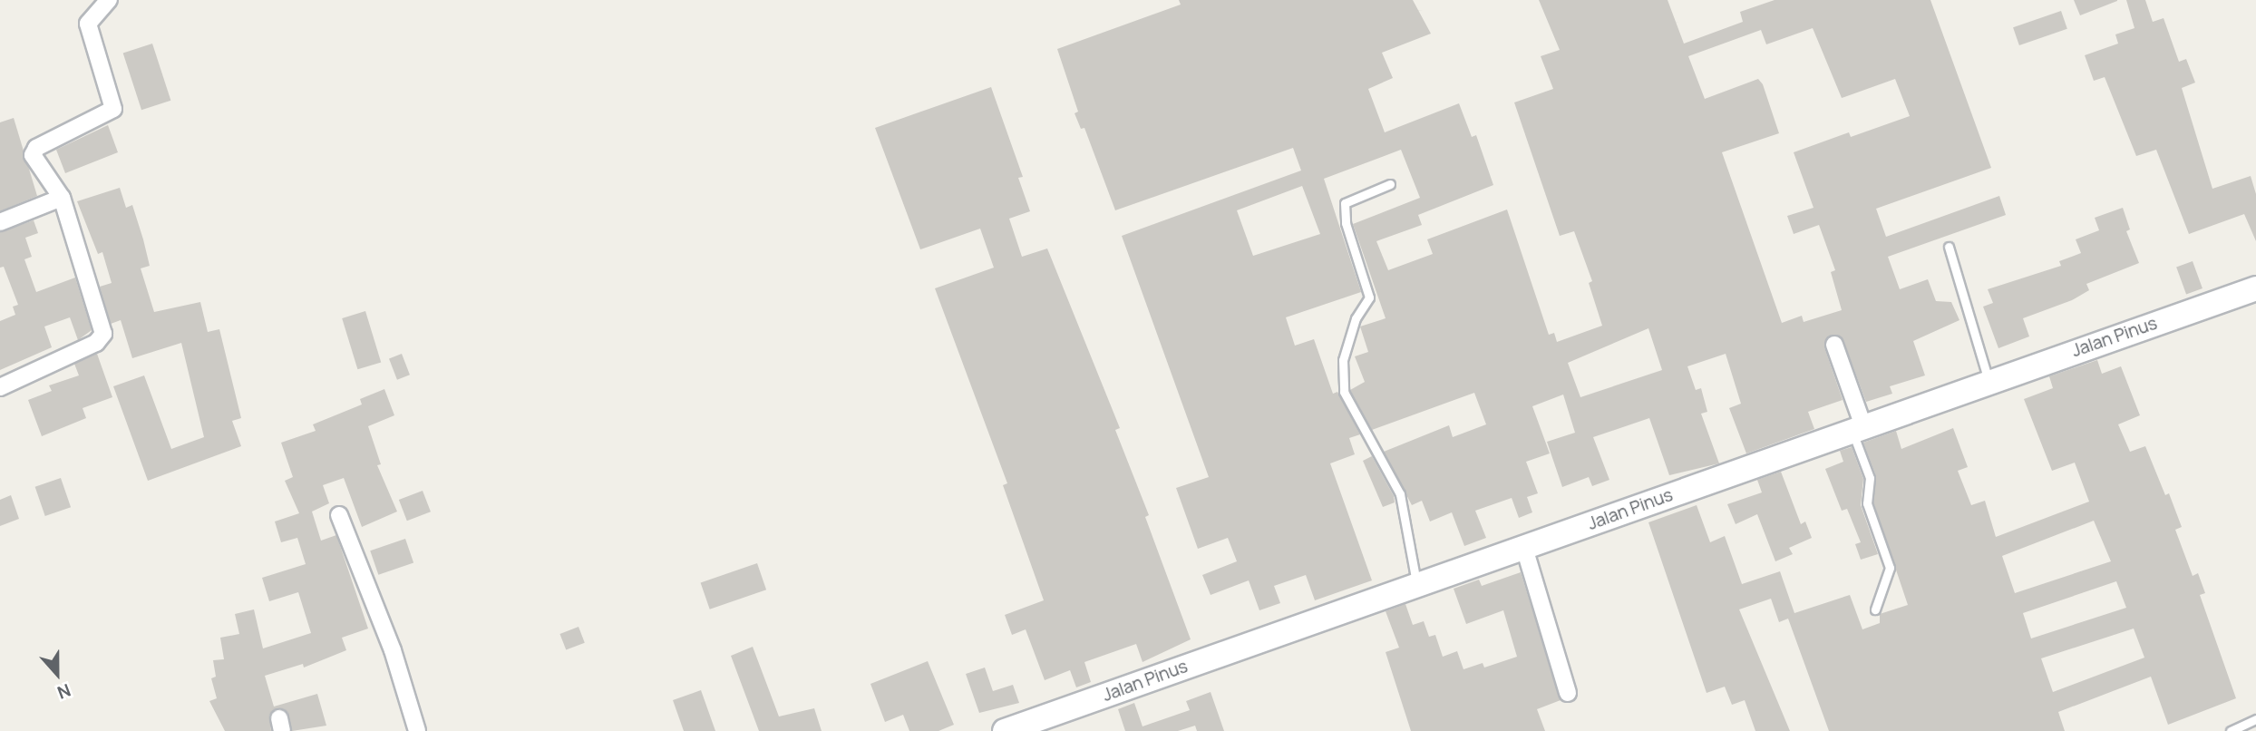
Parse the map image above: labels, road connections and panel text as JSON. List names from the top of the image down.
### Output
{
  "streets": {
    "street": ["Jalan Pinus"]
  },
  "north": "bottom"
}
